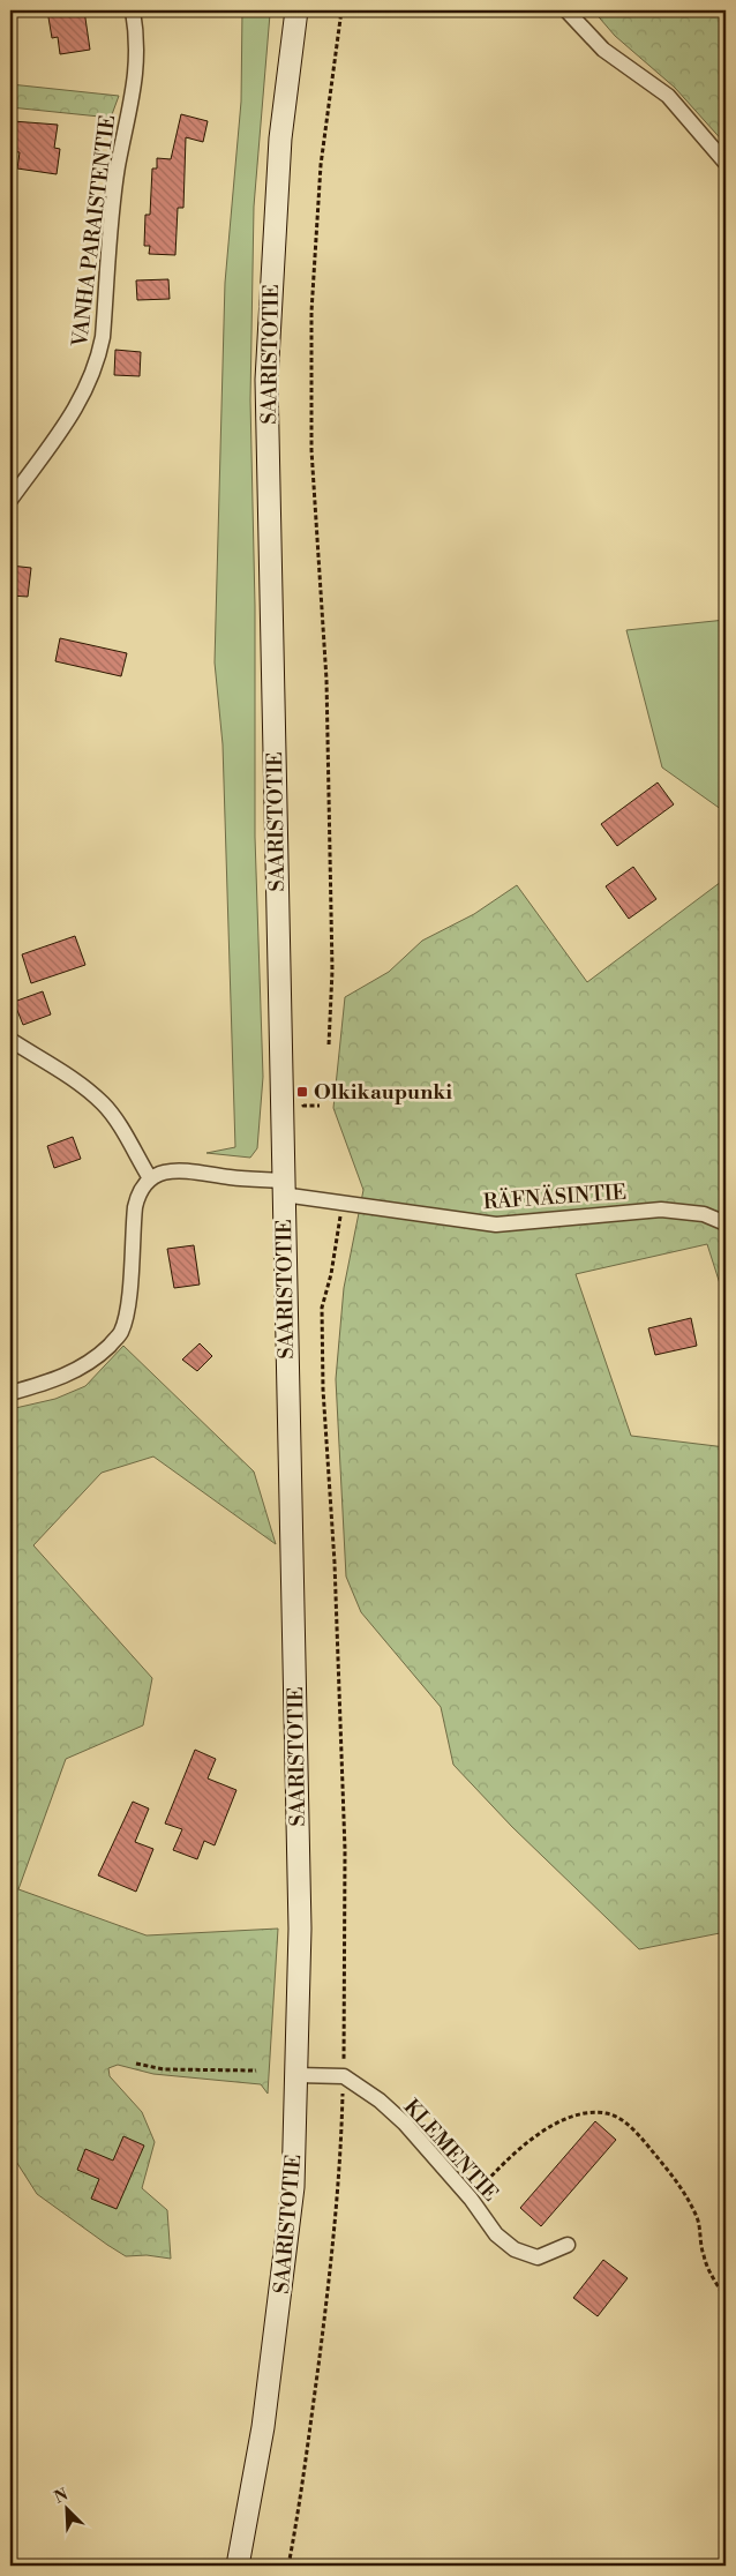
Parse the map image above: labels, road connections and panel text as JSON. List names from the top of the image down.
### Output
{
  "streets": {
    "main road": ["SAARISTOTIE"],
    "street": ["VANHA PARAISTENTIE", "RÄFNÄSINTIE", "KLEMENTIE"]
  },
  "crossings": [
    ["SAARISTOTIE", "RÄFNÄSINTIE"]
  ],
  "places": {
    "transit": ["Olkikaupunki"]
  },
  "north": "top left"
}
